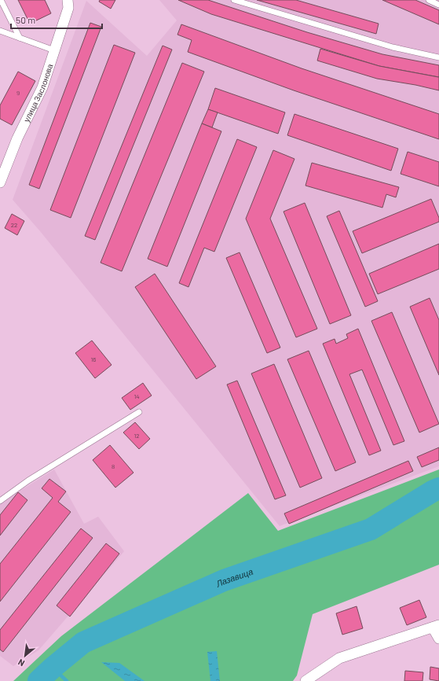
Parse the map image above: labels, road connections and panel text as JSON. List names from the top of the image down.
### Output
{
  "streets": {
    "street": ["улица Заслонова"]
  },
  "water": ["Лазавица"],
  "house_numbers": [
    "9",
    "22",
    "16",
    "14",
    "12",
    "8"
  ],
  "scale_bar": "50 m",
  "north": "bottom left"
}
